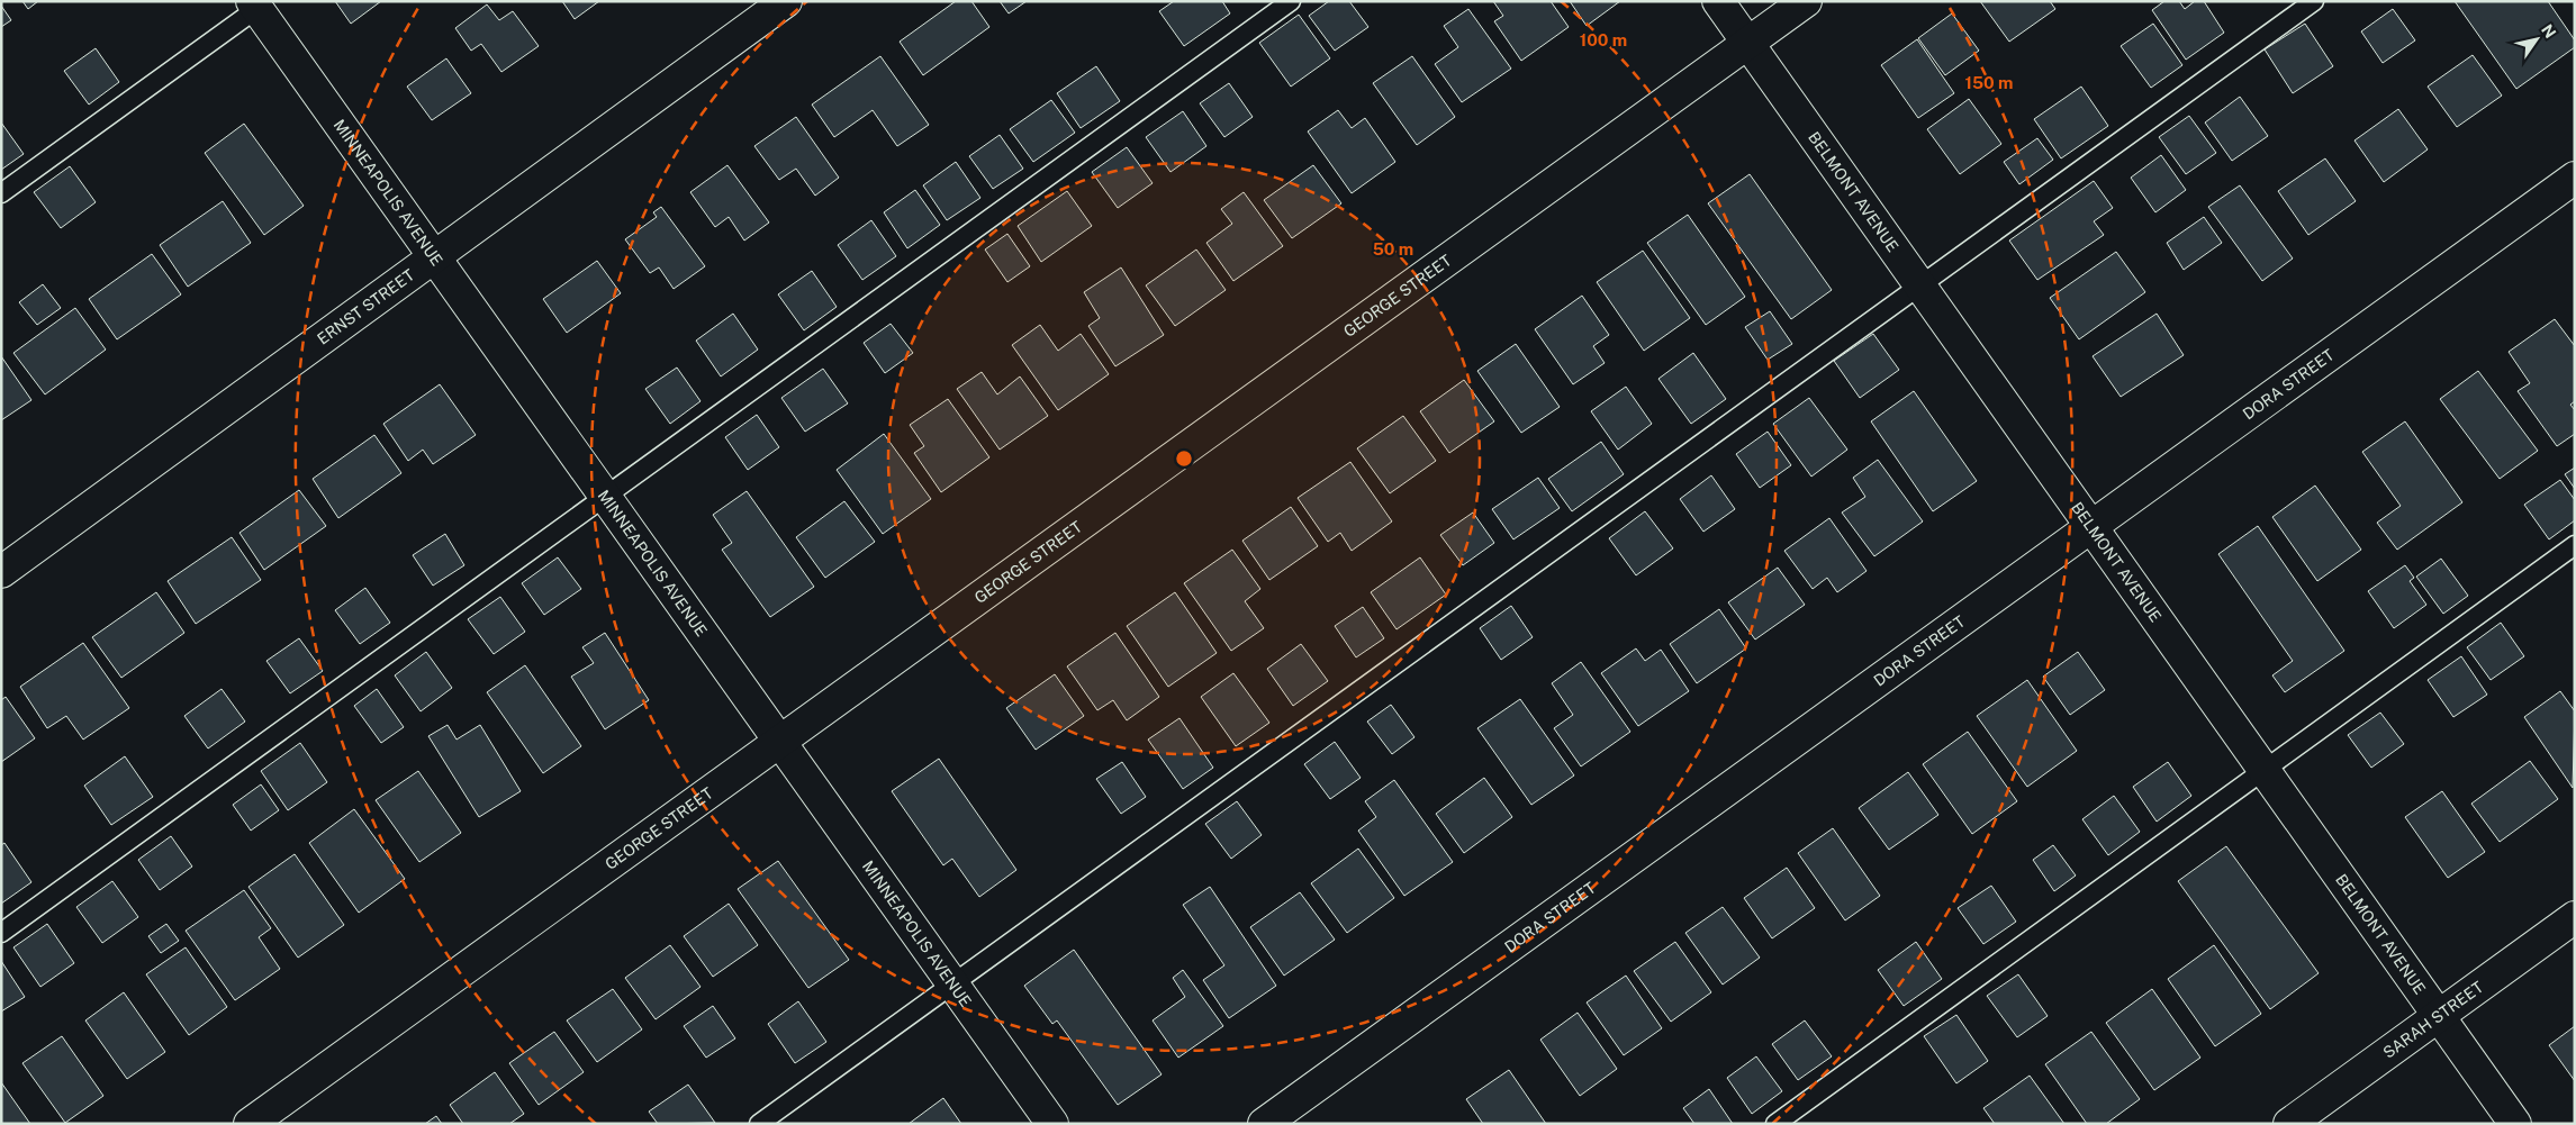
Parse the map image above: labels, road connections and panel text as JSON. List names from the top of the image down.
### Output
{
  "streets": {
    "street": [
      "BELMONT AVENUE",
      "MINNEAPOLIS AVENUE",
      "GEORGE STREET",
      "ERNST STREET",
      "DORA STREET",
      "SARAH STREET"
    ]
  },
  "crossings": [
    ["BELMONT AVENUE", "GEORGE STREET"],
    ["BELMONT AVENUE", "DORA STREET"],
    ["BELMONT AVENUE", "SARAH STREET"],
    ["MINNEAPOLIS AVENUE", "GEORGE STREET"],
    ["MINNEAPOLIS AVENUE", "ERNST STREET"]
  ],
  "north": "top right",
  "rings": ["100 m", "150 m", "50 m"]
}
